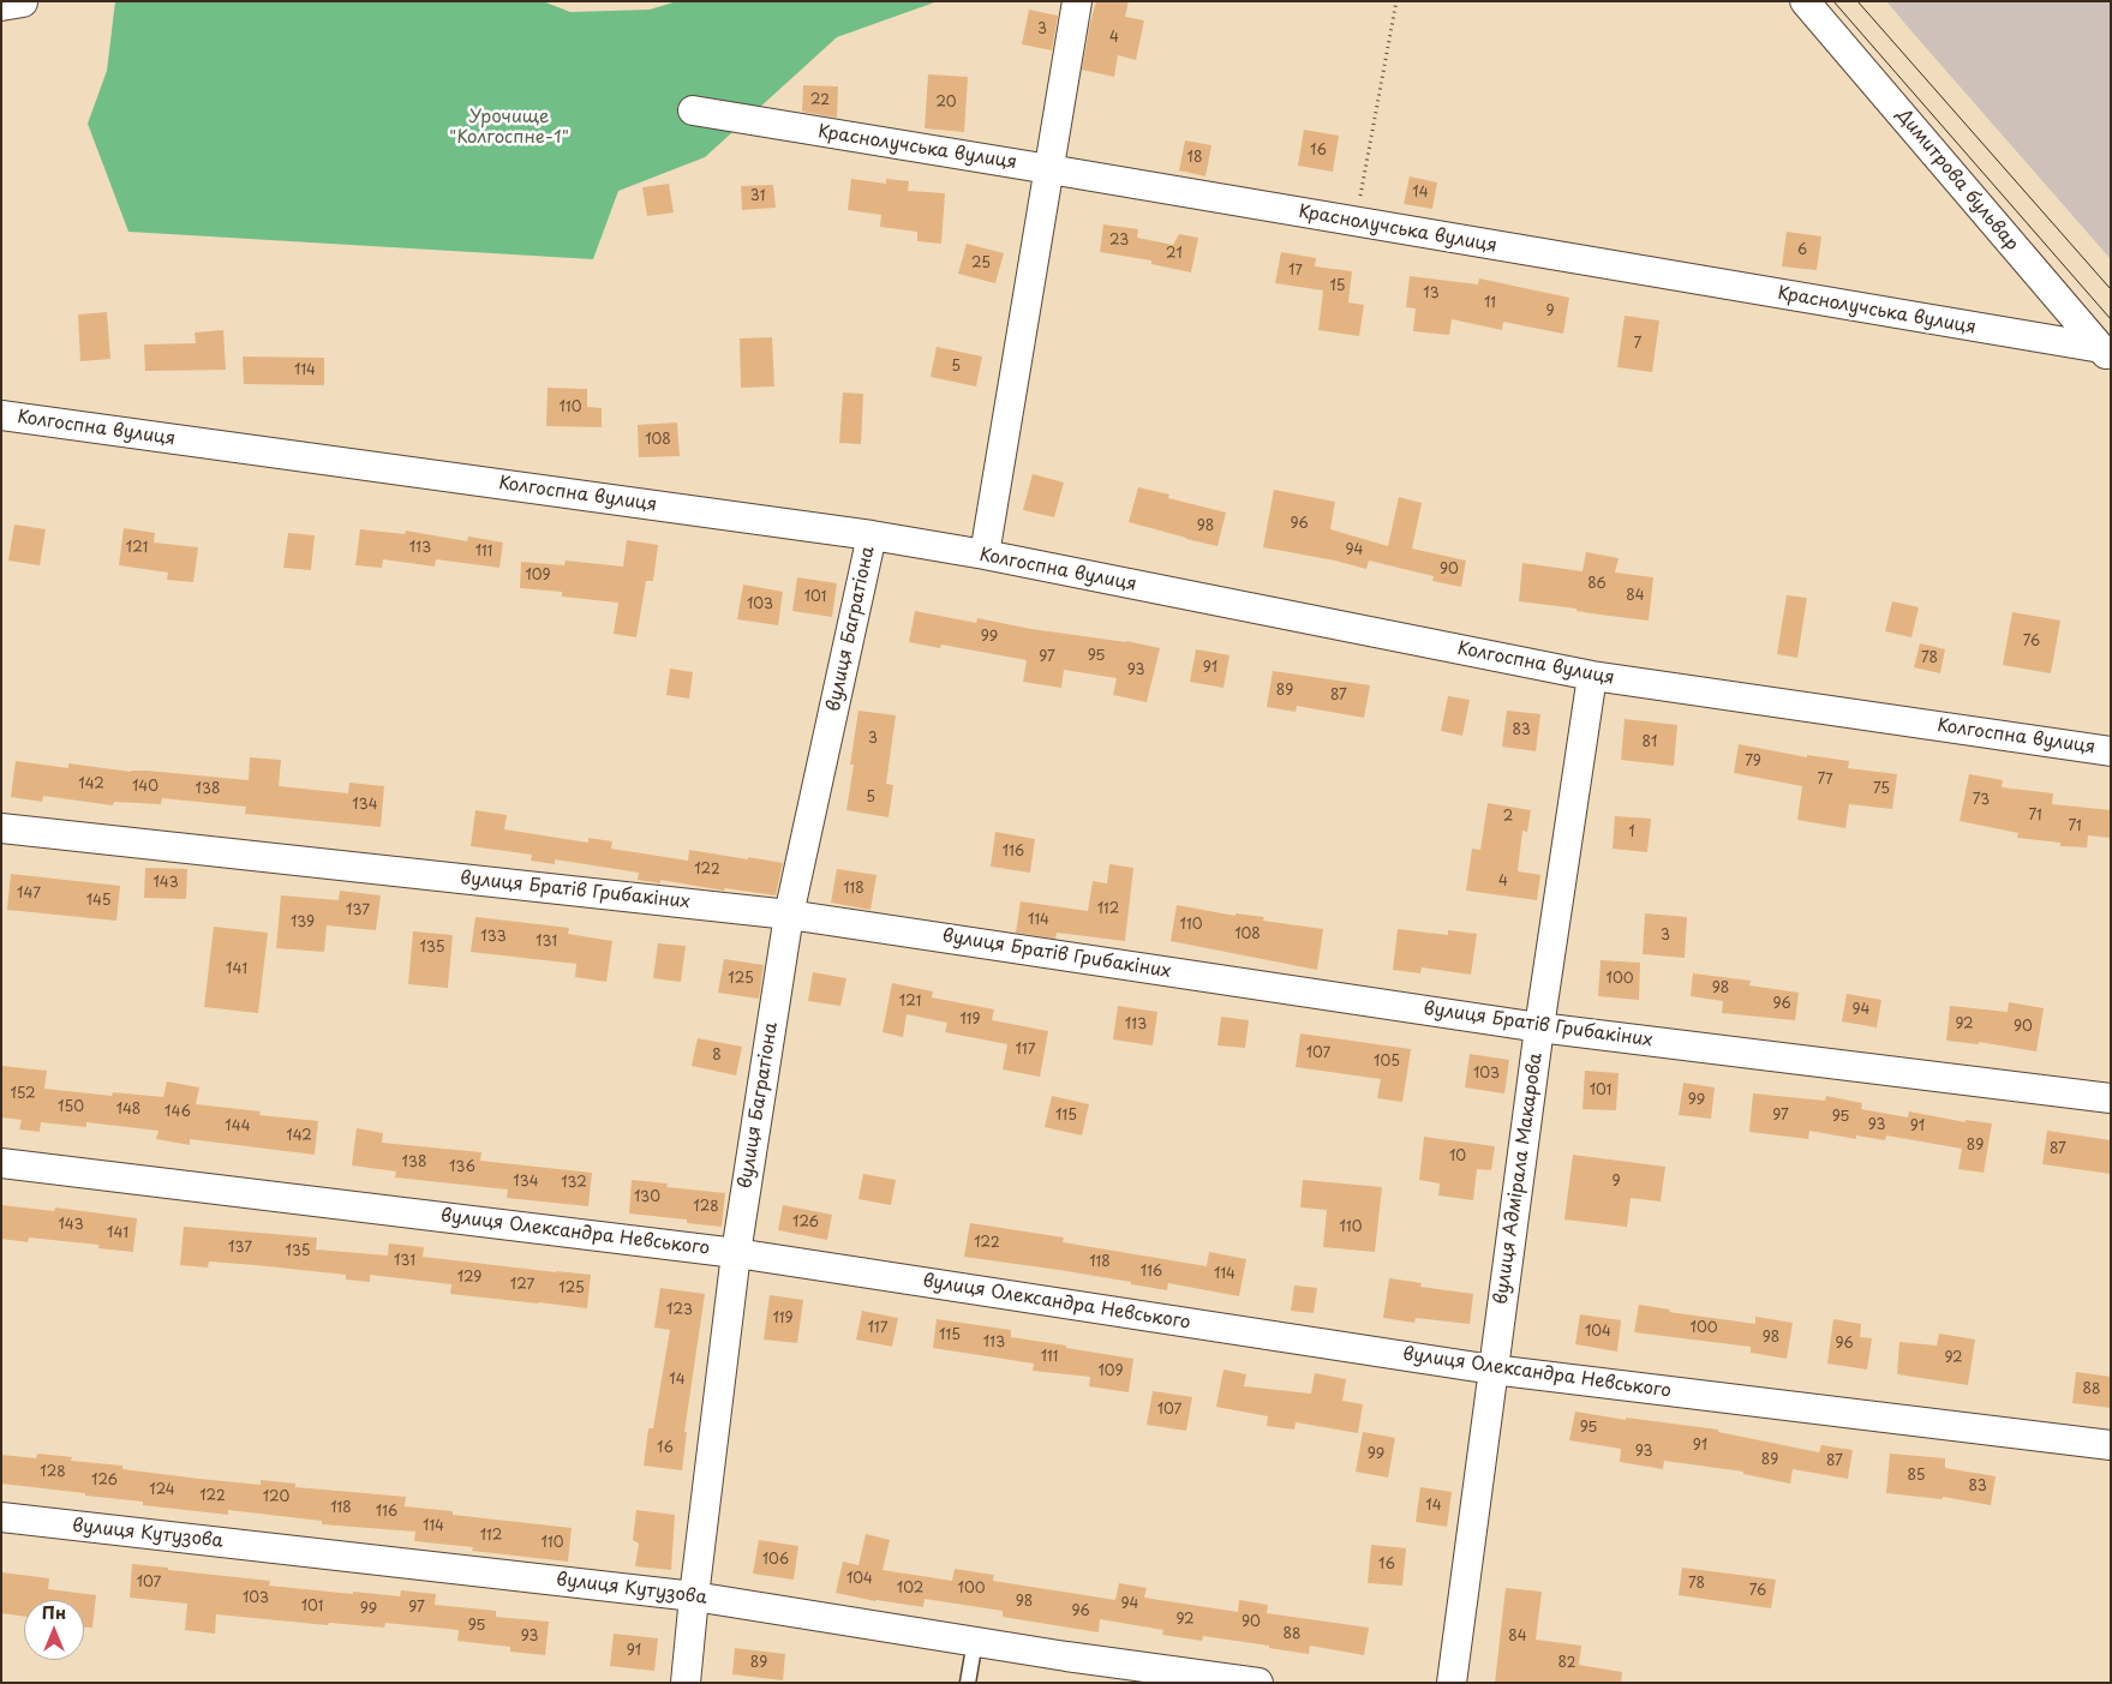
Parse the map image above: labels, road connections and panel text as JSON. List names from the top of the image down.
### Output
{
  "streets": {
    "street": [
      "Краснолучська вулиця",
      "Димитрова бульвар",
      "Колгоспна вулиця",
      "вулиця Багратіона",
      "вулиця Братів Грибакіних",
      "вулиця Адмірала Макарова",
      "вулиця Олександра Невського",
      "вулиця Кутузова"
    ]
  },
  "crossings": [
    ["Краснолучська вулиця", "Димитрова бульвар"],
    ["Колгоспна вулиця", "вулиця Багратіона"],
    ["Колгоспна вулиця", "вулиця Адмірала Макарова"],
    ["вулиця Багратіона", "вулиця Братів Грибакіних"],
    ["вулиця Багратіона", "вулиця Олександра Невського"],
    ["вулиця Багратіона", "вулиця Кутузова"],
    ["вулиця Братів Грибакіних", "вулиця Адмірала Макарова"],
    ["вулиця Адмірала Макарова", "вулиця Олександра Невського"]
  ],
  "parks": ["Урочище \"Колгоспне-1\""],
  "house_numbers": [
    "3",
    "4",
    "22",
    "20",
    "16",
    "18",
    "14",
    "31",
    "23",
    "6",
    "21",
    "25",
    "17",
    "15",
    "13",
    "11",
    "9",
    "7",
    "5",
    "114",
    "110",
    "108",
    "96",
    "98",
    "121",
    "113",
    "94",
    "111",
    "90",
    "109",
    "86",
    "84",
    "101",
    "103",
    "99",
    "76",
    "95",
    "97",
    "78",
    "91",
    "93",
    "89",
    "87",
    "83",
    "3",
    "81",
    "79",
    "77",
    "142",
    "140",
    "138",
    "75",
    "5",
    "73",
    "134",
    "71",
    "2",
    "71",
    "1",
    "116",
    "122",
    "4",
    "143",
    "118",
    "147",
    "145",
    "112",
    "137",
    "114",
    "139",
    "110",
    "108",
    "3",
    "133",
    "131",
    "135",
    "141",
    "125",
    "100",
    "98",
    "121",
    "96",
    "94",
    "119",
    "113",
    "92",
    "90",
    "117",
    "107",
    "8",
    "105",
    "103",
    "101",
    "152",
    "99",
    "150",
    "148",
    "146",
    "115",
    "97",
    "95",
    "93",
    "144",
    "91",
    "142",
    "89",
    "87",
    "10",
    "138",
    "136",
    "134",
    "9",
    "132",
    "130",
    "128",
    "126",
    "143",
    "110",
    "141",
    "122",
    "137",
    "135",
    "131",
    "118",
    "116",
    "114",
    "129",
    "127",
    "125",
    "123",
    "119",
    "117",
    "100",
    "104",
    "115",
    "98",
    "113",
    "96",
    "111",
    "92",
    "109",
    "14",
    "88",
    "107",
    "95",
    "91",
    "16",
    "93",
    "99",
    "89",
    "87",
    "128",
    "85",
    "126",
    "83",
    "124",
    "122",
    "120",
    "14",
    "118",
    "116",
    "114",
    "112",
    "110",
    "106",
    "16",
    "104",
    "107",
    "78",
    "102",
    "100",
    "76",
    "103",
    "98",
    "94",
    "101",
    "97",
    "99",
    "96",
    "92",
    "90",
    "95",
    "88",
    "93",
    "84",
    "91",
    "89",
    "82"
  ],
  "north": "top"
}
